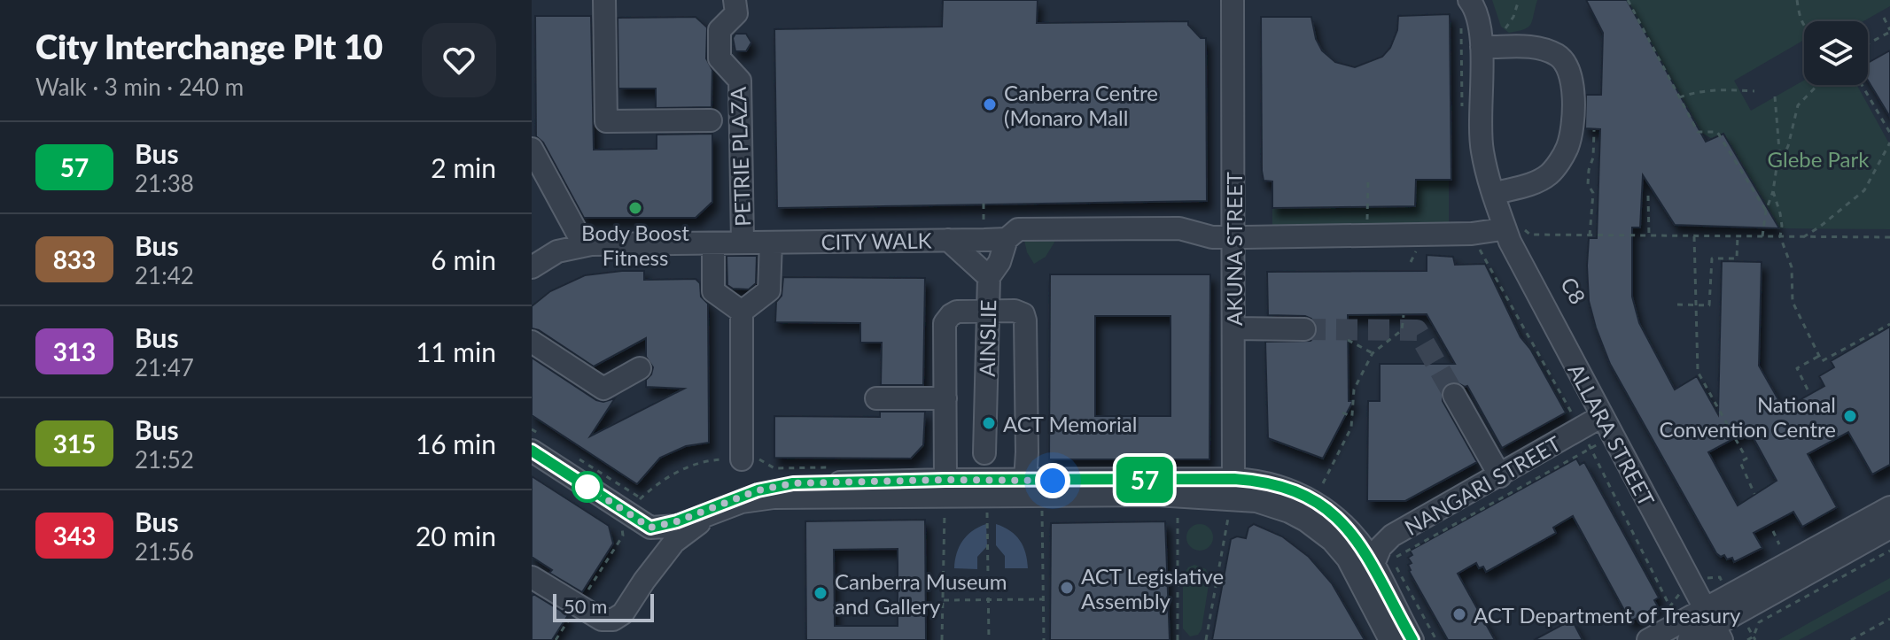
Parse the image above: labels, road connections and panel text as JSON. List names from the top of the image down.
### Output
{
  "streets": {
    "street": [
      "PETRIE PLAZA",
      "CITY WALK",
      "AKUNA STREET",
      "AINSLIE",
      "ALLARA STREET",
      "NANGARI STREET"
    ]
  },
  "crossings": [
    ["PETRIE PLAZA", "CITY WALK"],
    ["CITY WALK", "AINSLIE"],
    ["ALLARA STREET", "NANGARI STREET"]
  ],
  "parks": ["Glebe Park"],
  "places": [
    "Canberra Centre (Monaro Mall",
    "Body Boost Fitness",
    "National Convention Centre",
    "ACT Memorial",
    "ACT Legislative Assembly",
    "Canberra Museum and Gallery",
    "ACT Department of Treasury"
  ],
  "lines": ["bus line 57"],
  "scale_bar": "50 m",
  "page": {
    "heading": ["City Interchange Plt 10", "Walk · 3 min · 240 m"],
    "on_map": "57",
    "list": [
      {
        "mark": "57",
        "name": "Bus",
        "note": "21:38",
        "value": "2 min"
      },
      {
        "mark": "833",
        "name": "Bus",
        "note": "21:42",
        "value": "6 min"
      },
      {
        "mark": "313",
        "name": "Bus",
        "note": "21:47",
        "value": "11 min"
      },
      {
        "mark": "315",
        "name": "Bus",
        "note": "21:52",
        "value": "16 min"
      },
      {
        "mark": "343",
        "name": "Bus",
        "note": "21:56",
        "value": "20 min"
      }
    ],
    "scale": "50 m"
  }
}
